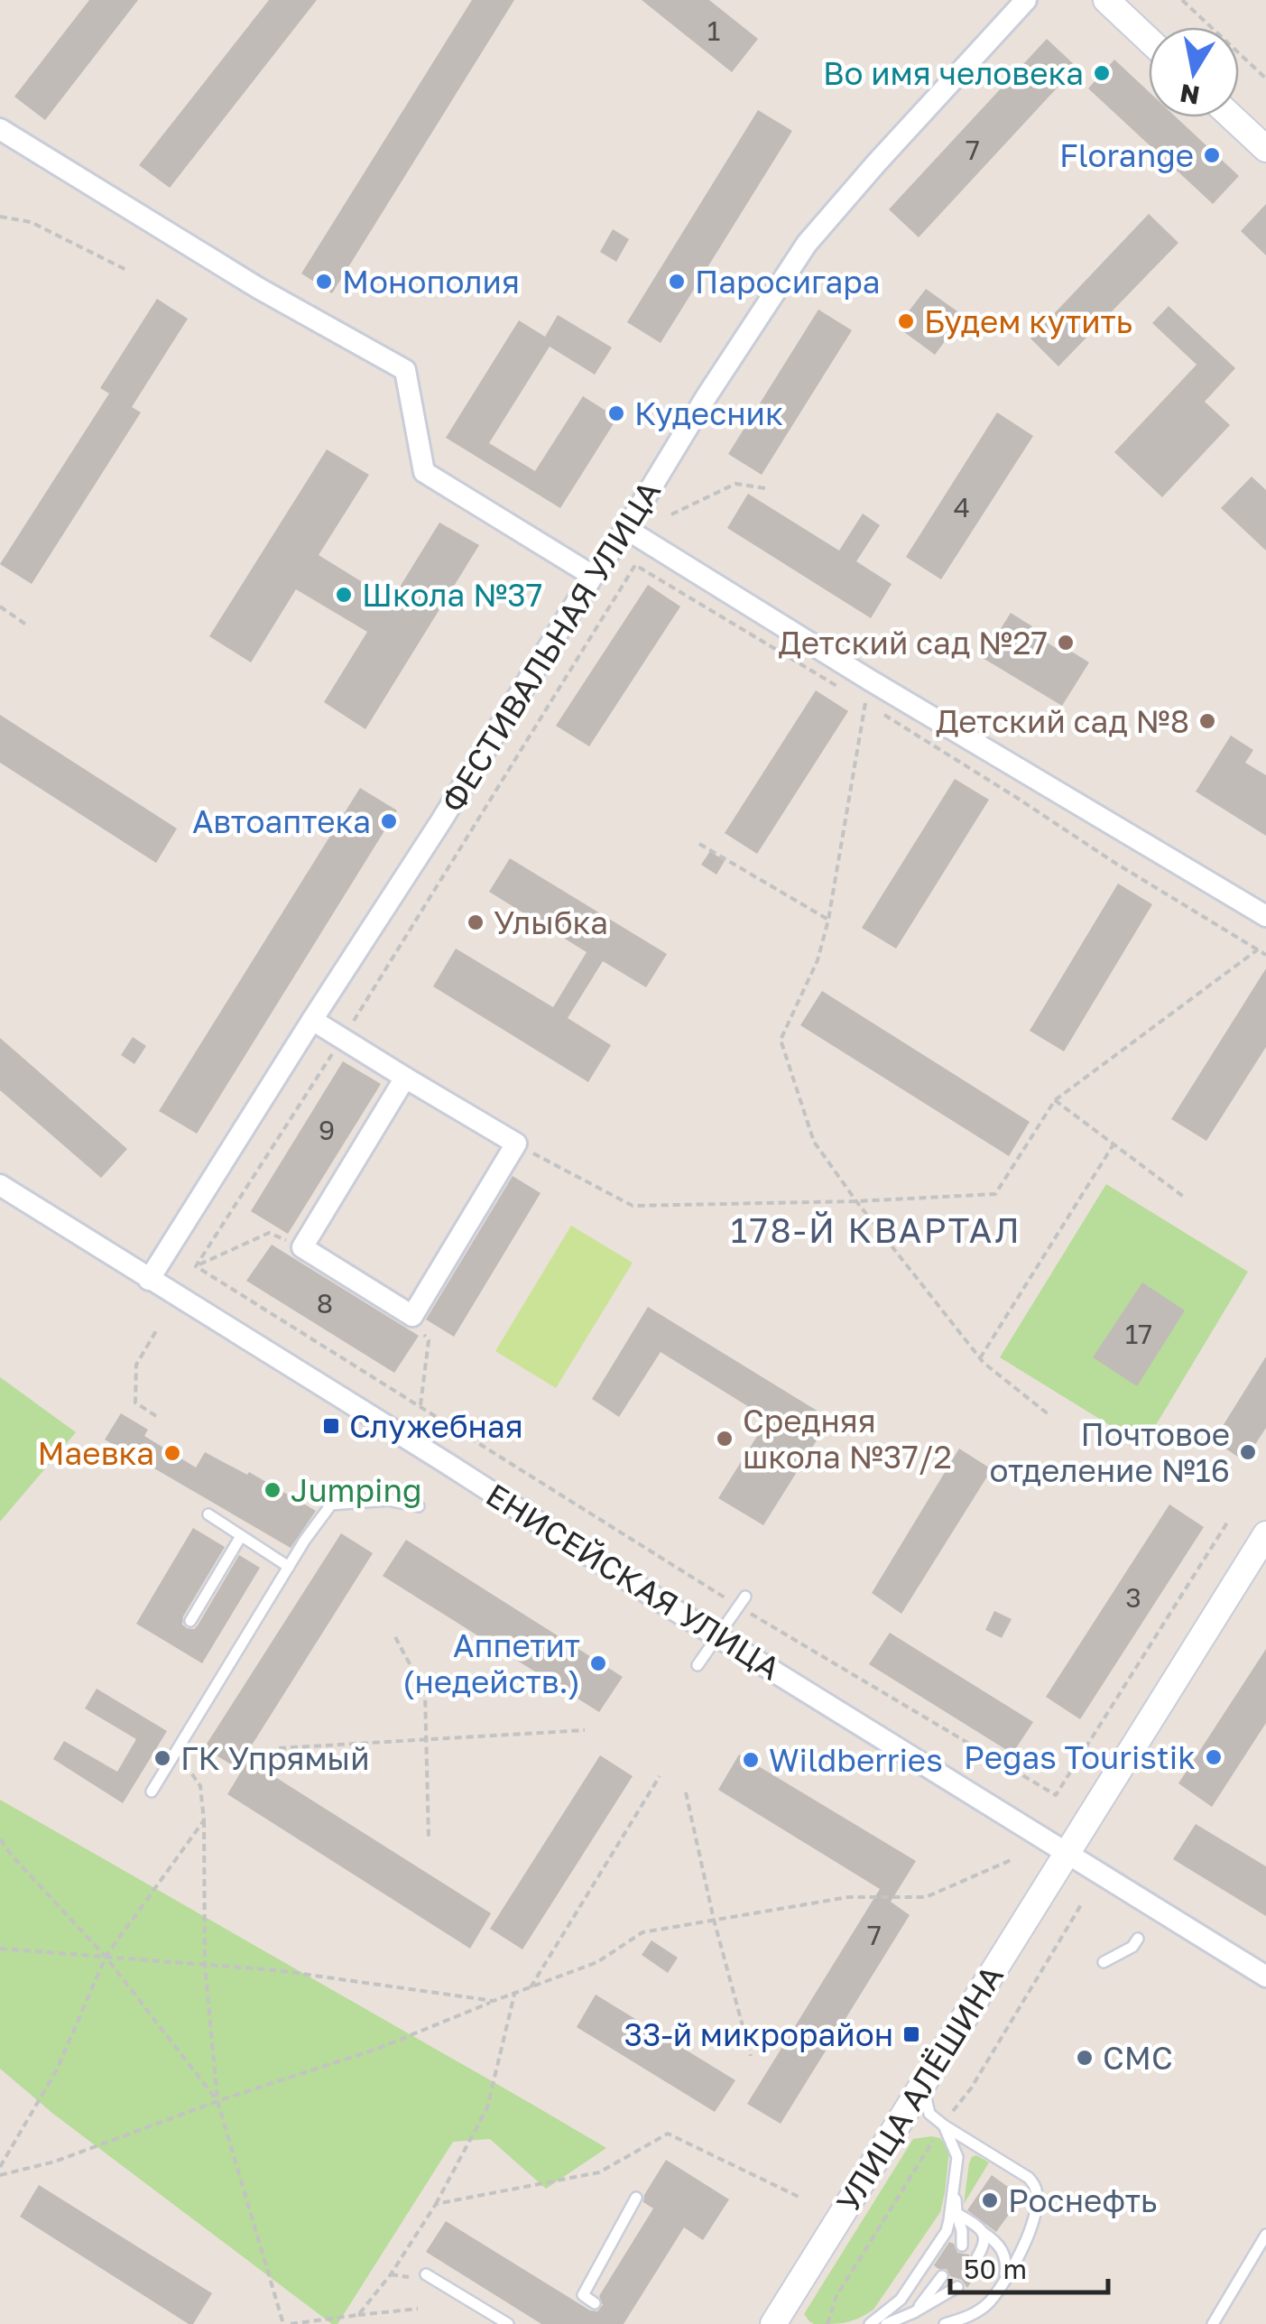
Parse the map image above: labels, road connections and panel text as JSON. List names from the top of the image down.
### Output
{
  "streets": {
    "street": ["ФЕСТИВАЛЬНАЯ УЛИЦА", "ЕНИСЕЙСКАЯ УЛИЦА", "УЛИЦА АЛЁШИНА"]
  },
  "crossings": [
    ["ФЕСТИВАЛЬНАЯ УЛИЦА", "ЕНИСЕЙСКАЯ УЛИЦА"],
    ["ЕНИСЕЙСКАЯ УЛИЦА", "УЛИЦА АЛЁШИНА"]
  ],
  "districts": ["178-Й КВАРТАЛ"],
  "places": {
    "other": [
      "Во имя человека",
      "Florange",
      "Монополия",
      "Паросигара",
      "Будем кутить",
      "Кудесник",
      "Школа №37",
      "Детский сад №27",
      "Детский сад №8",
      "Автоаптека",
      "Улыбка",
      "Средняя школа №37/2",
      "Почтовое отделение №16",
      "Маевка",
      "Jumping",
      "Аппетит (недейств.)",
      "Pegas Touristik",
      "ГК Упрямый",
      "Wildberries",
      "СМС",
      "Роснефть"
    ],
    "transit": ["Служебная", "33-й микрорайон"]
  },
  "house_numbers": [
    "1",
    "7",
    "4",
    "9",
    "8",
    "17",
    "3",
    "7"
  ],
  "scale_bar": "50 m",
  "north": "bottom"
}
